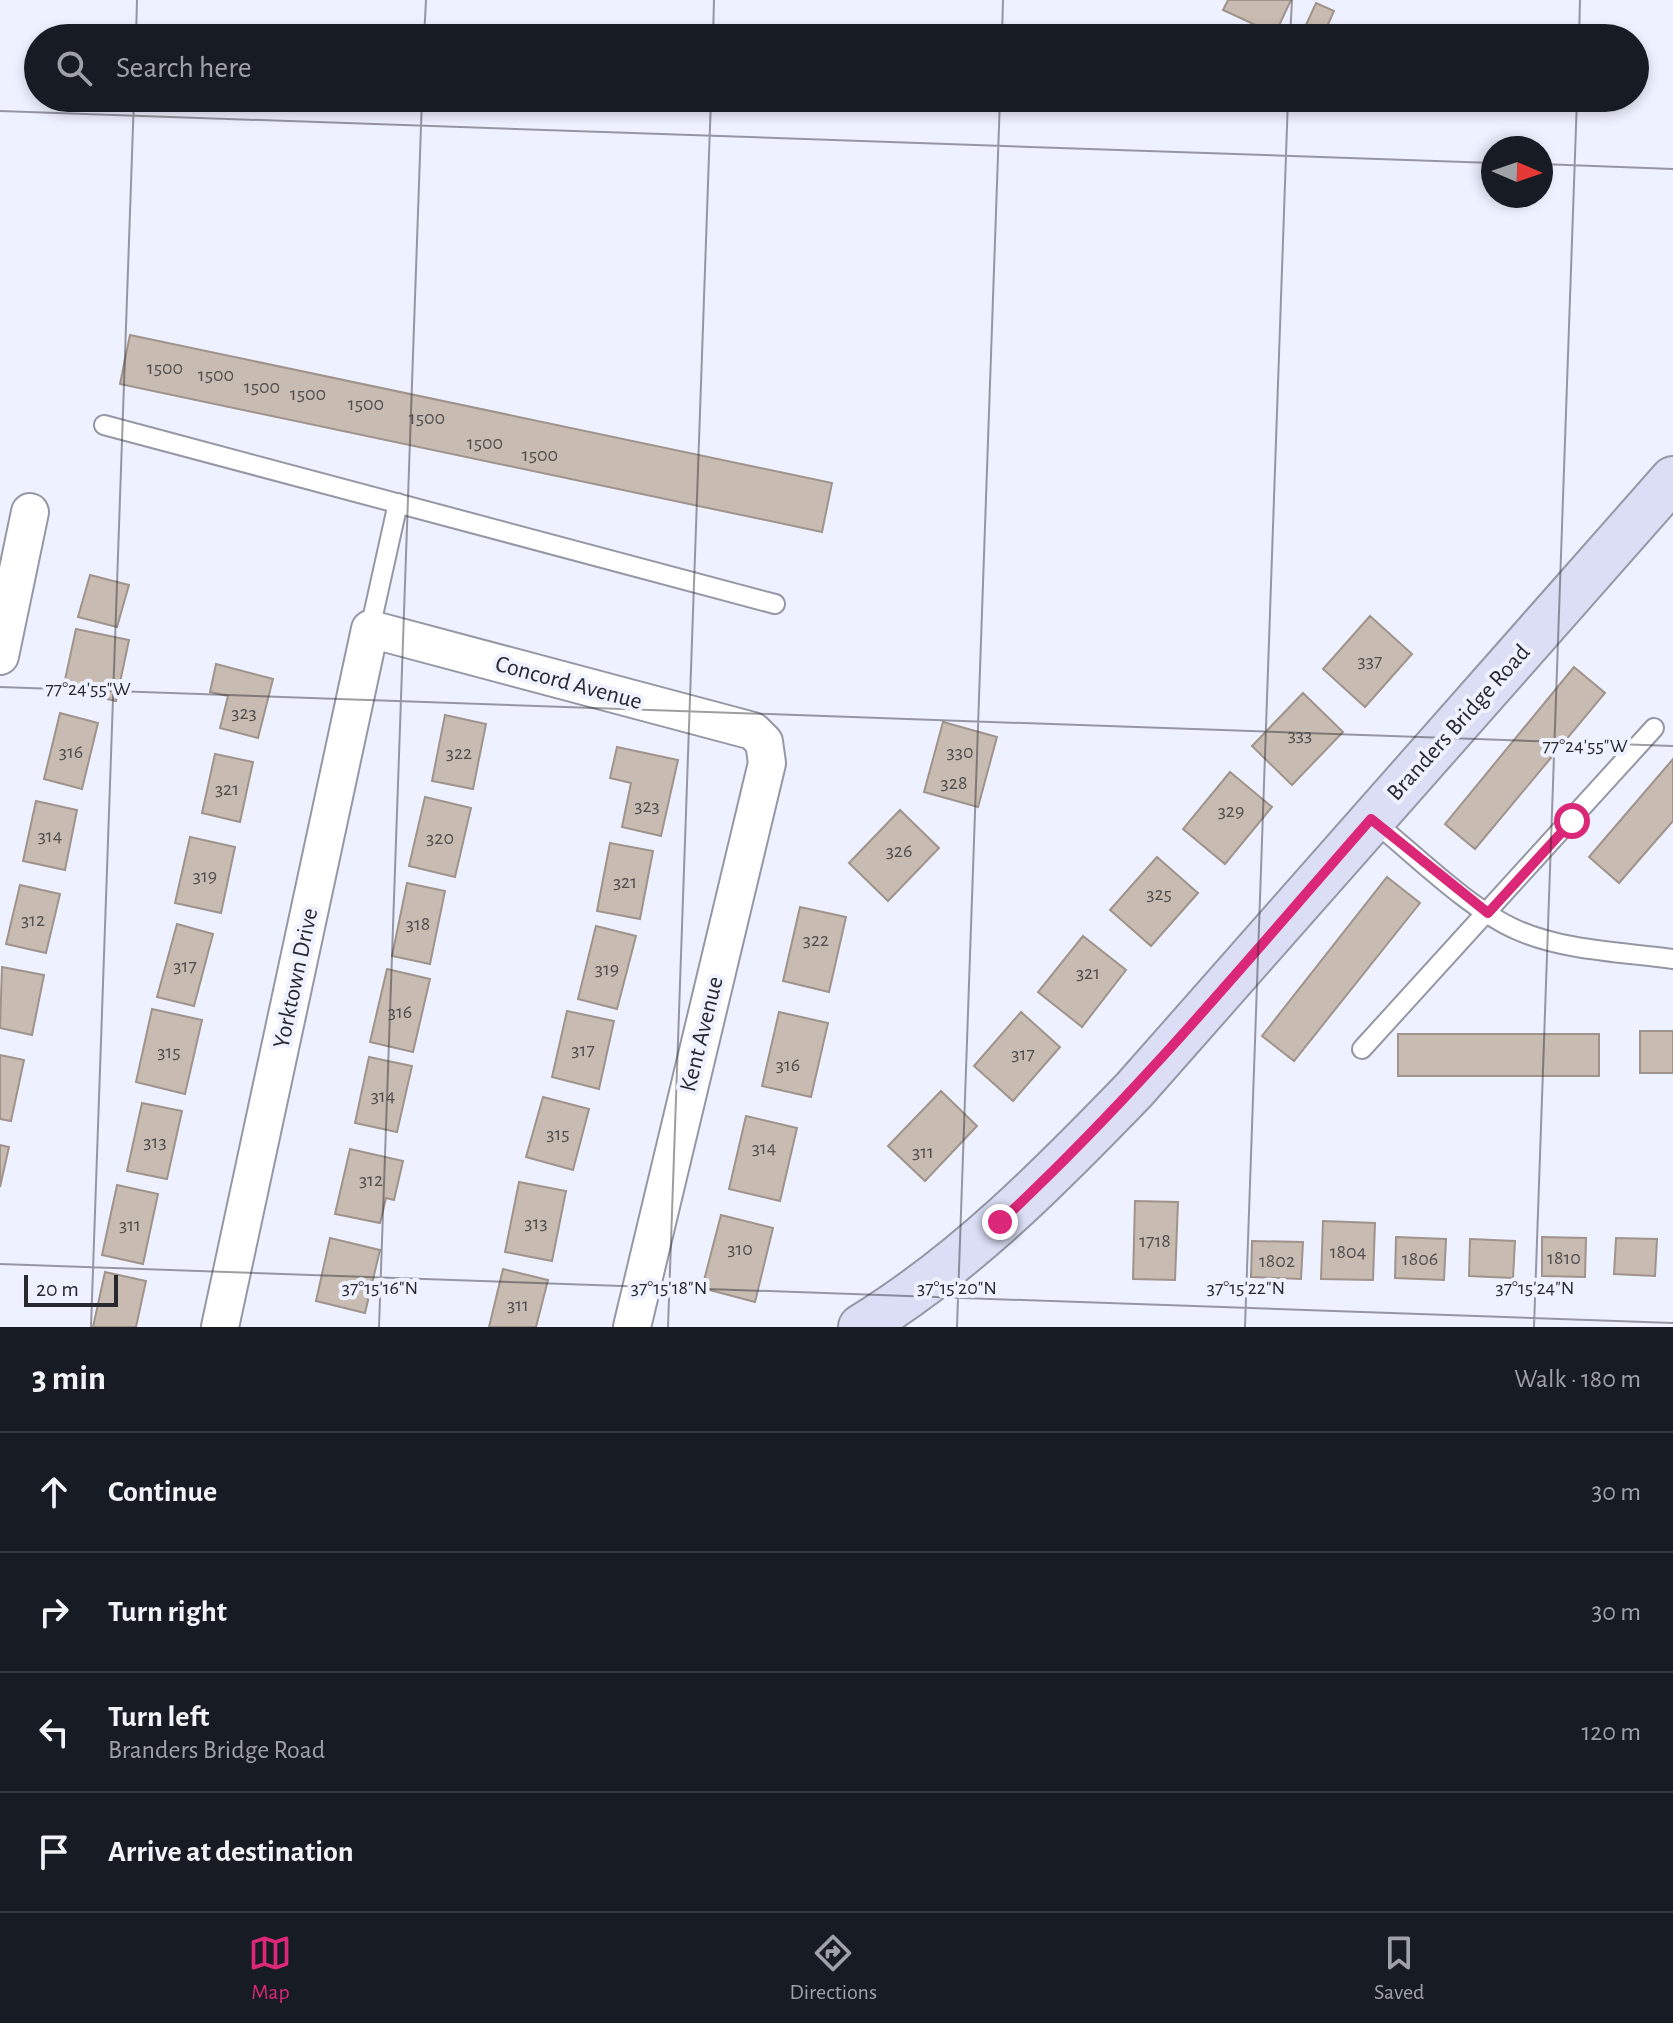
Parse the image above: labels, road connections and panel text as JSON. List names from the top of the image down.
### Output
{
  "streets": {
    "street": [
      "Concord Avenue",
      "Branders Bridge Road",
      "Yorktown Drive",
      "Kent Avenue"
    ]
  },
  "crossings": [
    ["Concord Avenue", "Yorktown Drive"],
    ["Concord Avenue", "Kent Avenue"]
  ],
  "house_numbers": [
    "1500",
    "1500",
    "1500",
    "1500",
    "1500",
    "1500",
    "1500",
    "1500",
    "337",
    "323",
    "333",
    "316",
    "330",
    "322",
    "328",
    "321",
    "323",
    "329",
    "314",
    "320",
    "326",
    "319",
    "321",
    "325",
    "312",
    "318",
    "322",
    "317",
    "319",
    "321",
    "316",
    "317",
    "315",
    "317",
    "316",
    "314",
    "315",
    "313",
    "314",
    "311",
    "312",
    "313",
    "311",
    "1718",
    "310",
    "1804",
    "1810",
    "1806",
    "1802",
    "311"
  ],
  "scale_bar": "20 m",
  "north": "right",
  "page": {
    "search": "Search here",
    "scale": "20 m",
    "heading": ["3 min", "Walk · 180 m"],
    "list": [
      ["Continue", "30 m"],
      ["Turn right", "30 m"],
      ["Turn left", "Branders Bridge Road", "120 m"],
      "Arrive at destination"
    ],
    "nav": ["Map", "Directions", "Saved"]
  },
  "coordinates": [
    "77°24'55\"W",
    "37°15'16\"N",
    "37°15'18\"N",
    "37°15'20\"N",
    "37°15'22\"N",
    "37°15'24\"N"
  ]
}
